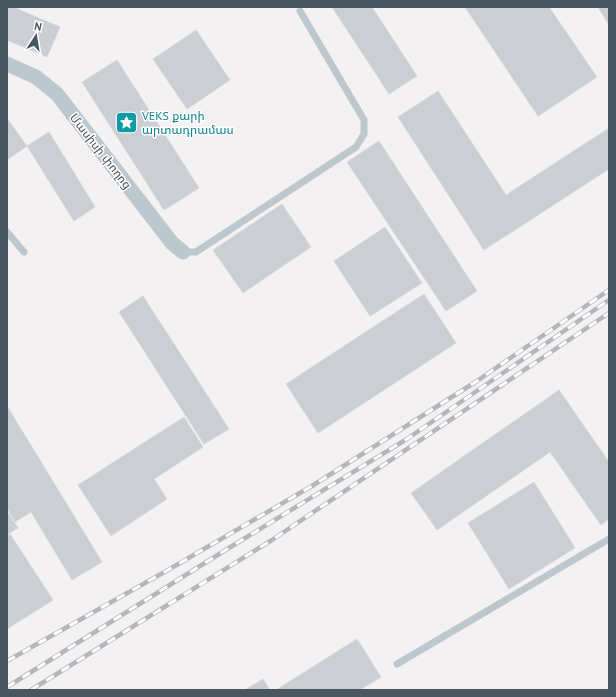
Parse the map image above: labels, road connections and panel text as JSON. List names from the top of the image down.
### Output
{
  "streets": {
    "street": ["Մասիսի փողոց"]
  },
  "places": {
    "place": ["VEKS քարի արտադրամաս"]
  },
  "north": "top"
}
